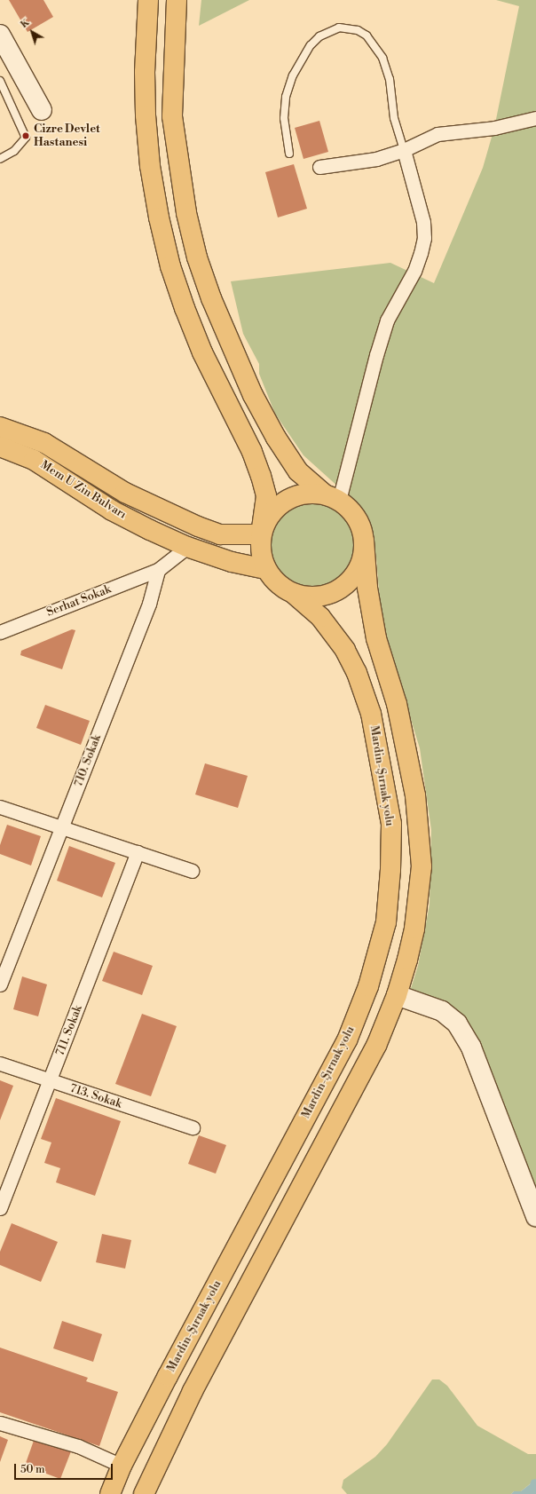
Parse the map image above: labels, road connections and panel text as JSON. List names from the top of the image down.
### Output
{
  "streets": {
    "main road": ["Mem U Zin Bulvarı", "Mardin-Şırnak yolu"],
    "street": [
      "Serhat Sokak",
      "710. Sokak",
      "711. Sokak",
      "713. Sokak"
    ]
  },
  "crossings": [
    ["Mem U Zin Bulvarı", "Mardin-Şırnak yolu"],
    ["Serhat Sokak", "710. Sokak"],
    ["711. Sokak", "713. Sokak"]
  ],
  "places": ["Cizre Devlet Hastanesi"],
  "scale_bar": "50 m",
  "north": "top left"
}
